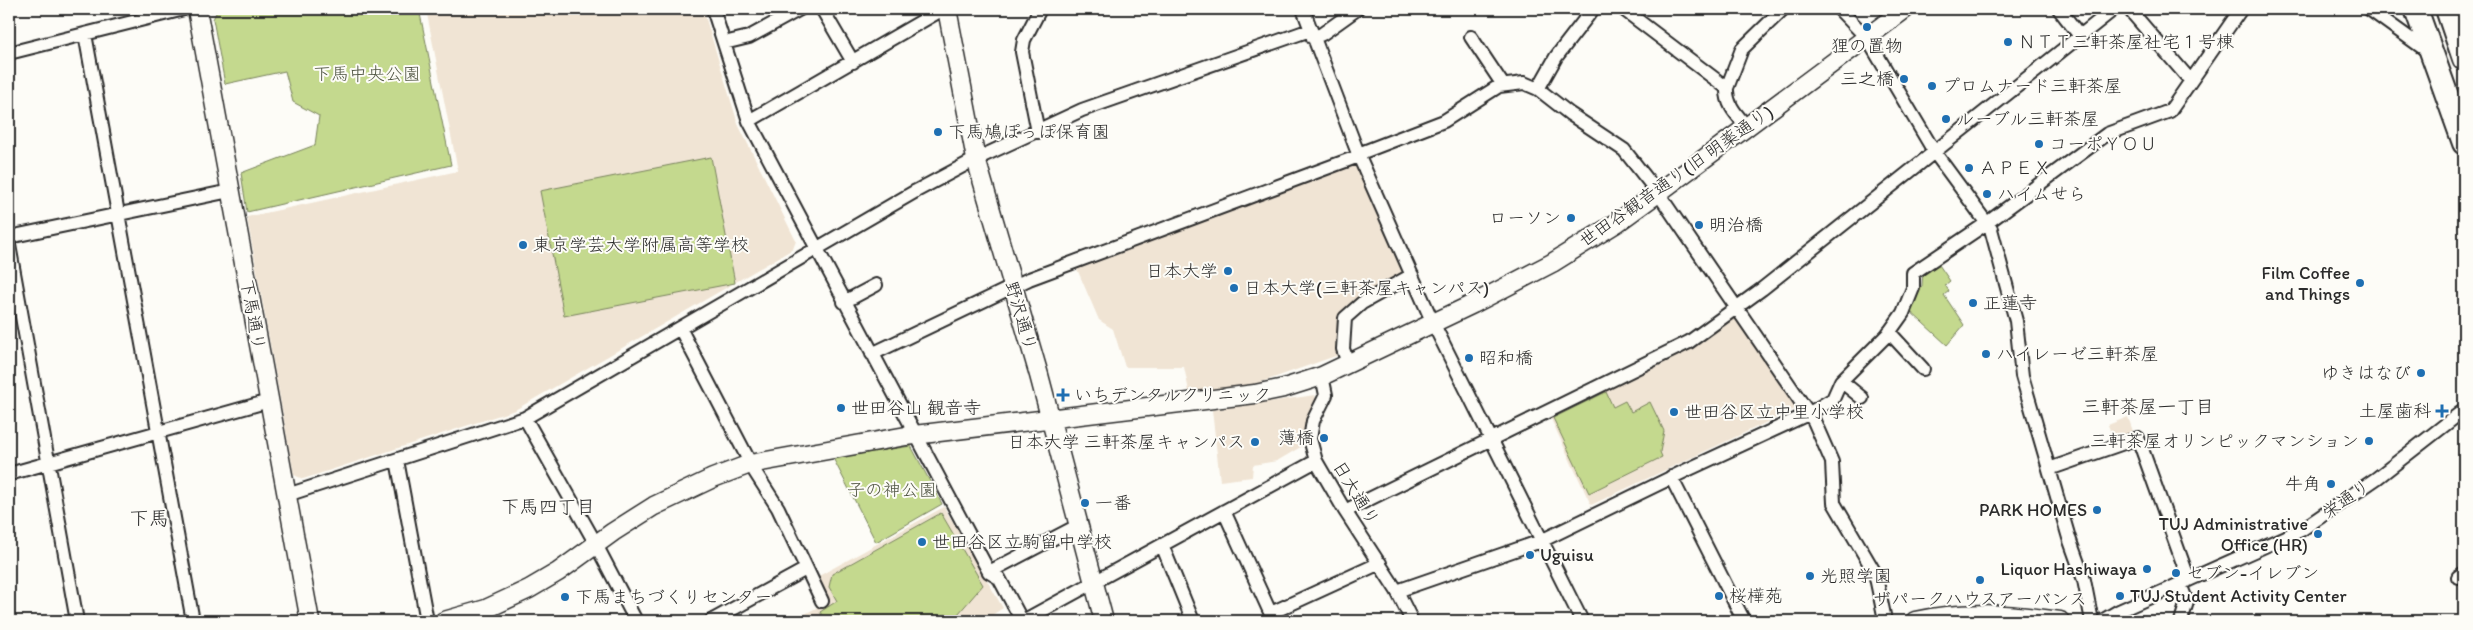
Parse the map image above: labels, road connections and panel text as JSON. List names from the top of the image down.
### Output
{
  "streets": {
    "street": [
      "世田谷観音通り(旧 明薬通り)",
      "下馬通り",
      "野沢通り",
      "日大通り",
      "栄通り"
    ]
  },
  "crossings": [
    ["世田谷観音通り(旧 明薬通り)", "野沢通り"],
    ["世田谷観音通り(旧 明薬通り)", "日大通り"]
  ],
  "districts": ["三軒茶屋一丁目", "下馬四丁目", "下馬"],
  "parks": ["下馬中央公園", "子の神公園"],
  "places": {
    "other": [
      "狸の置物",
      "ＮＴＴ三軒茶屋社宅１号棟",
      "三之橋",
      "プロムナード三軒茶屋",
      "ルーブル三軒茶屋",
      "下馬鳩ぽっぽ保育園",
      "コーポＹＯＵ",
      "ＡＰＥＸ",
      "ハイムせら",
      "ローソン",
      "明治橋",
      "東京学芸大学附属高等学校",
      "日本大学",
      "Film Coffee and Things",
      "日本大学(三軒茶屋キャンパス)",
      "正蓮寺",
      "ハイレーゼ三軒茶屋",
      "昭和橋",
      "ゆきはなび",
      "世田谷山 観音寺",
      "世田谷区立中里小学校",
      "薄橋",
      "三軒茶屋オリンピックマンション",
      "日本大学 三軒茶屋キャンパス",
      "牛角",
      "一番",
      "PARK HOMES",
      "TUJ Administrative Office (HR)",
      "世田谷区立駒留中学校",
      "Uguisu",
      "Liquor Hashiwaya",
      "セブン-イレブン",
      "光照学園",
      "ザパークハウスアーバンス",
      "桜樺苑",
      "TUJ Student Activity Center",
      "下馬まちづくりセンター"
    ],
    "health": ["いちデンタルクリニック", "土屋歯科"]
  }
}
